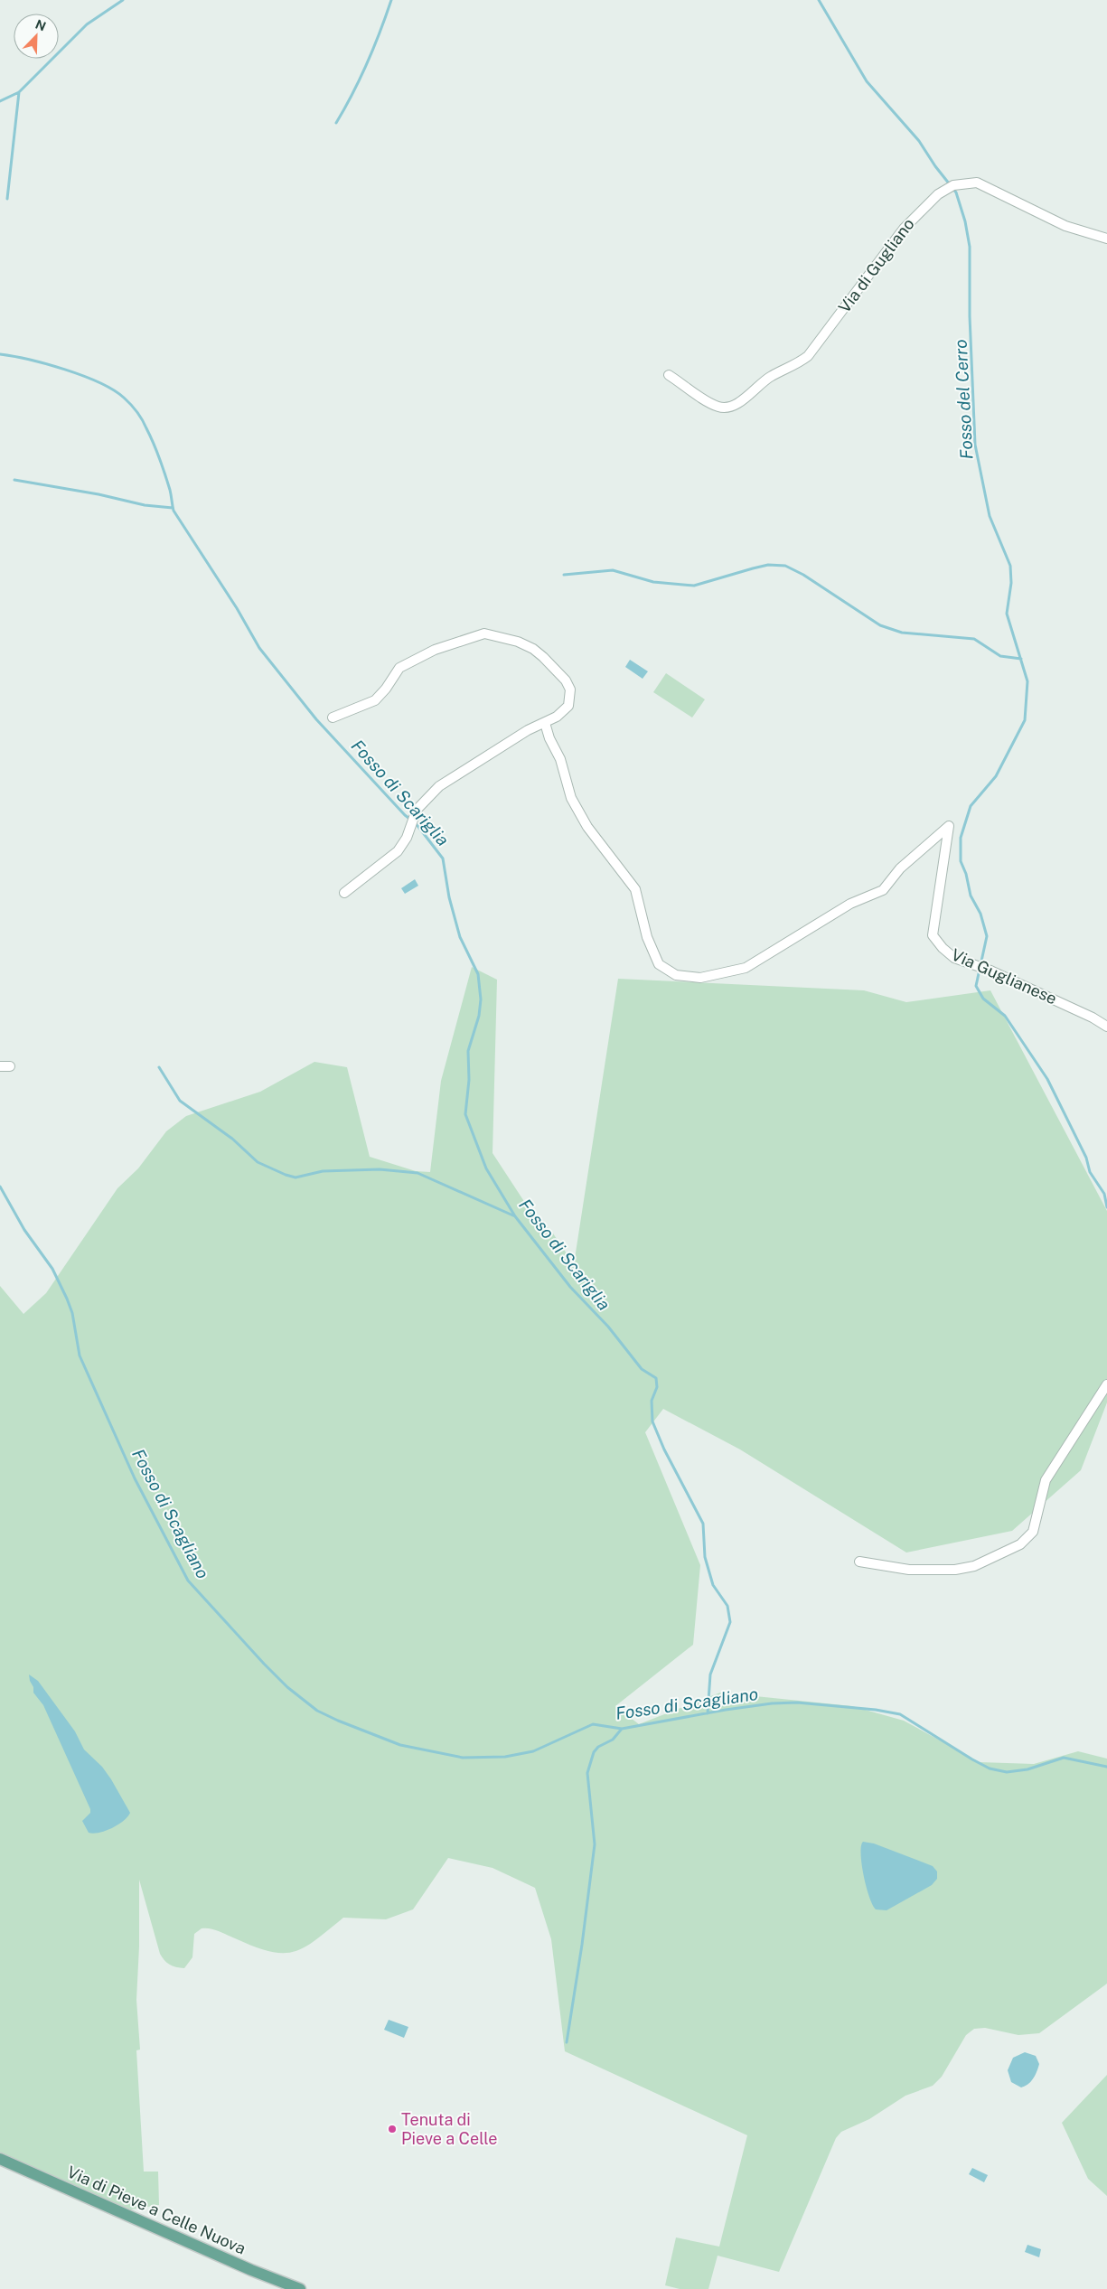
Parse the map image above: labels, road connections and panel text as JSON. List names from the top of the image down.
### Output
{
  "streets": {
    "main road": ["Via di Pieve a Celle Nuova"],
    "street": ["Via di Gugliano", "Via Guglianese"]
  },
  "water": ["Fosso del Cerro", "Fosso di Scariglia", "Fosso di Scagliano"],
  "places": ["Tenuta di Pieve a Celle"],
  "north": "top right"
}
